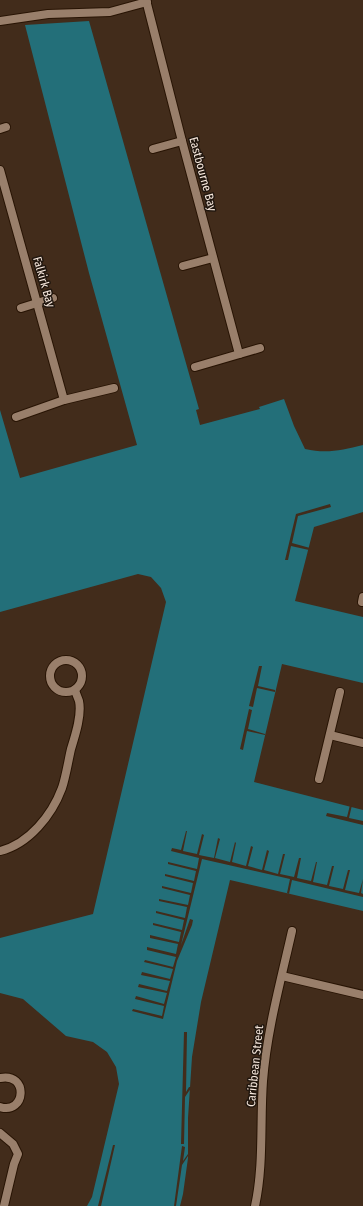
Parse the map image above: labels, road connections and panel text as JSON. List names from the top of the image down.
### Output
{
  "streets": {
    "street": ["Eastbourne Bay", "Falkirk Bay", "Caribbean Street"]
  }
}
